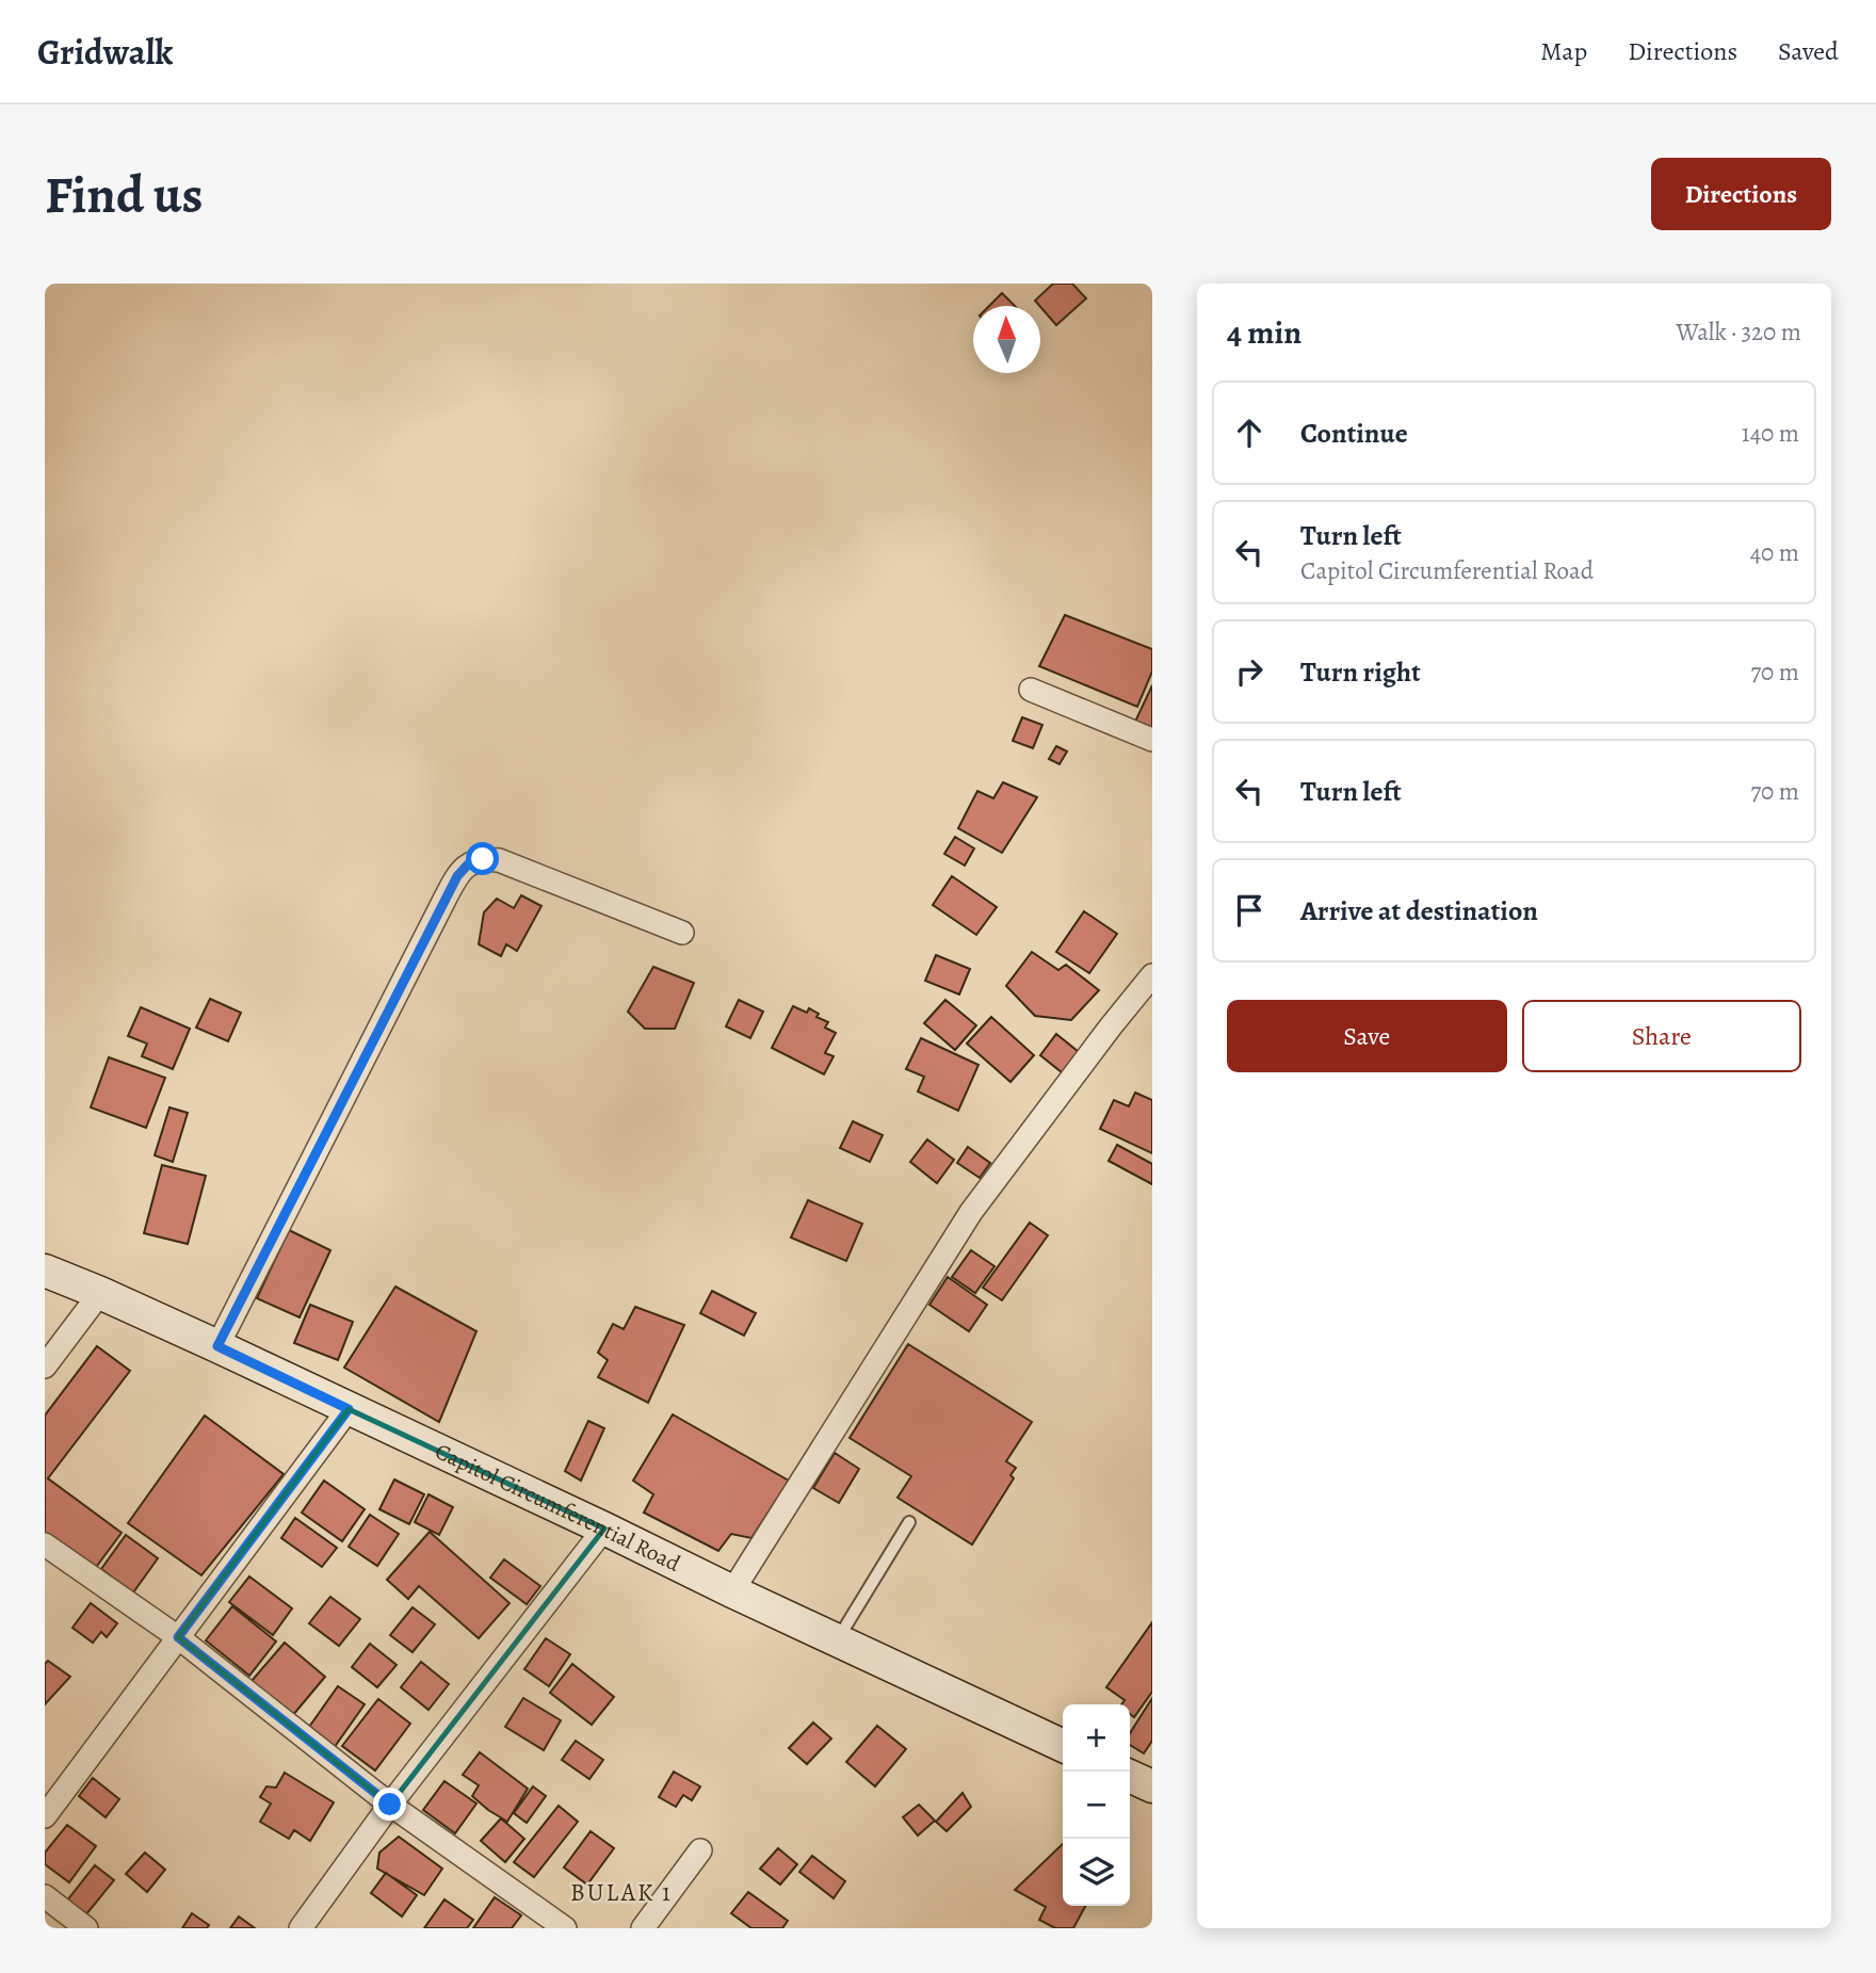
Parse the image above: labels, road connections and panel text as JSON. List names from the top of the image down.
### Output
{
  "streets": {
    "main road": ["Capitol Circumferential Road"]
  },
  "districts": ["BULAK 1"],
  "north": "top",
  "page": {
    "header": "Gridwalk",
    "nav": ["Map", "Directions", "Saved"],
    "buttons": [
      "Directions",
      ["Save", "Share"]
    ],
    "title": "Find us",
    "heading": ["4 min", "Walk · 320 m"],
    "list": [
      ["Continue", "140 m"],
      ["Turn left", "Capitol Circumferential Road", "40 m"],
      ["Turn right", "70 m"],
      ["Turn left", "70 m"],
      "Arrive at destination"
    ],
    "map_buttons": ["+", "−"]
  }
}
